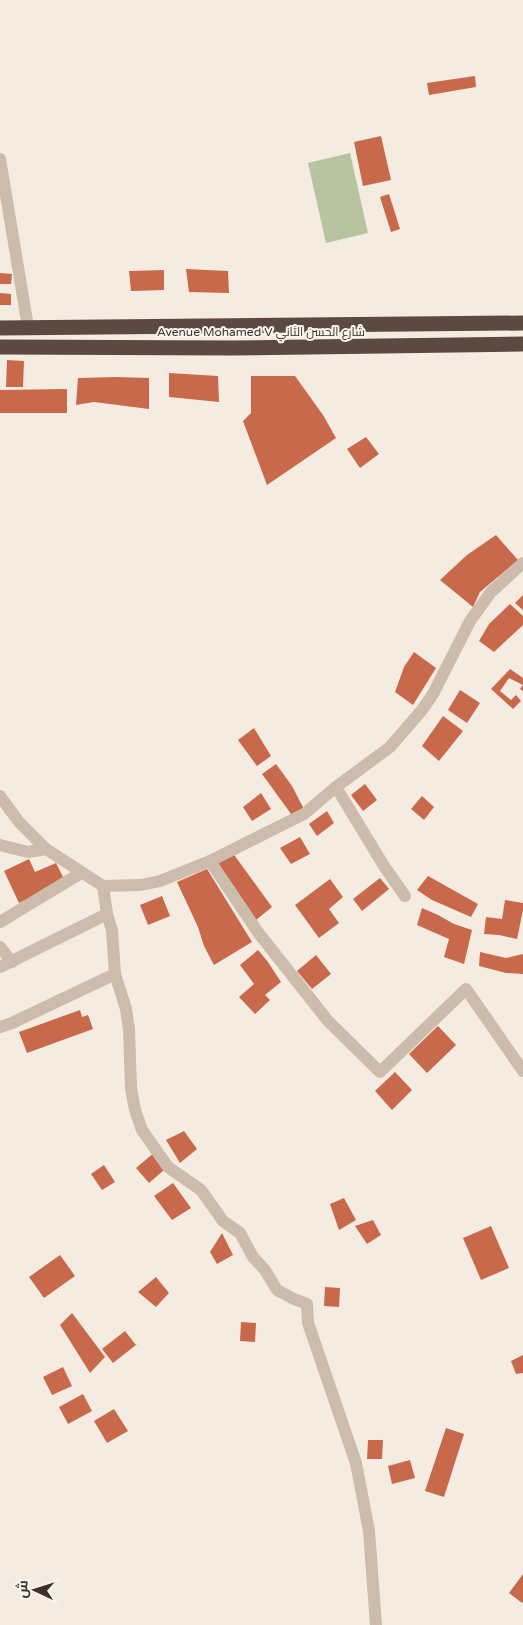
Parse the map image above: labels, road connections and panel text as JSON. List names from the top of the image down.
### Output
{
  "streets": {
    "highway": ["Avenue Mohamed V شارع الحسن الثاني"]
  },
  "north": "left"
}
